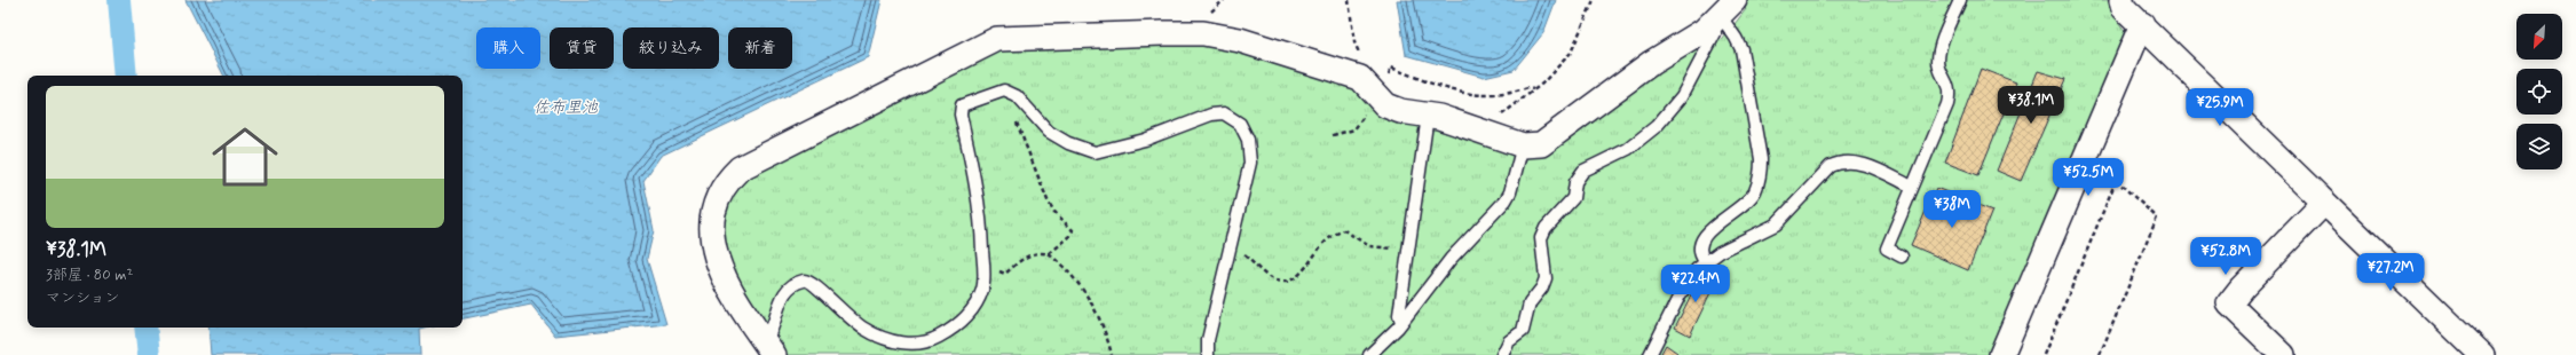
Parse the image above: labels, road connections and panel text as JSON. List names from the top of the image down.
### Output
{
  "water": ["佐布里池"],
  "north": "bottom left",
  "page": {
    "chip": [
      "購入",
      "賃貸",
      "絞り込み",
      "新着"
    ],
    "list": [
      {
        "name": "¥38.1M",
        "note": "3部屋 · 80 m² · マンション"
      }
    ],
    "price": [
      "¥38.1M",
      "¥25.9M",
      "¥52.5M",
      "¥38M",
      "¥52.8M",
      "¥27.2M",
      "¥22.4M"
    ]
  }
}
